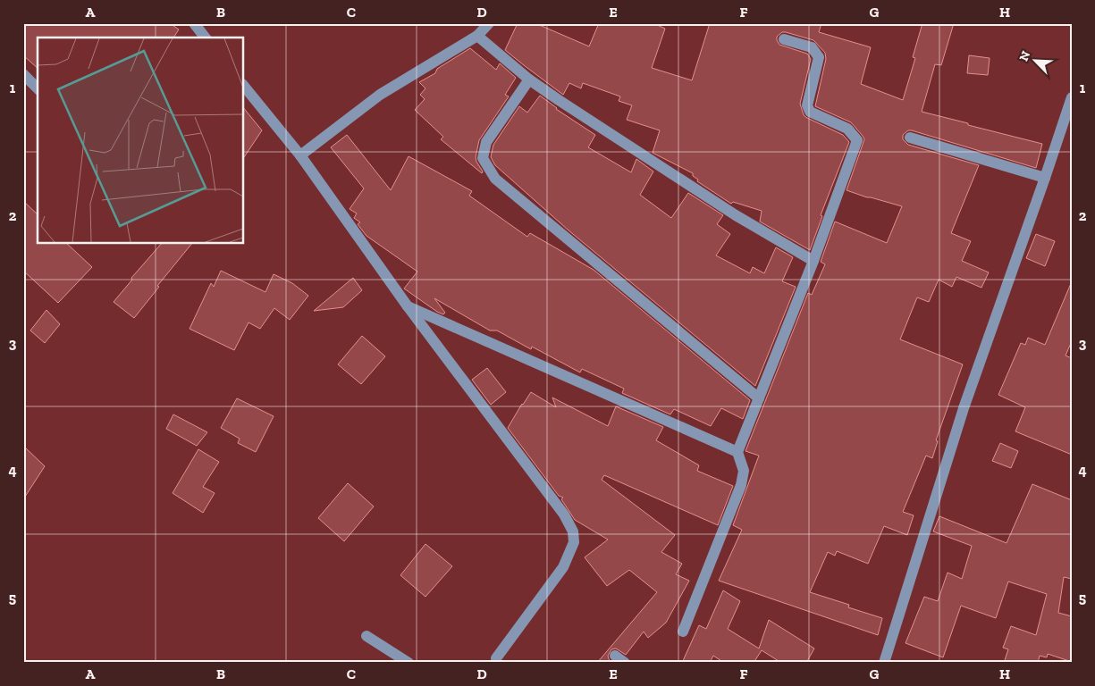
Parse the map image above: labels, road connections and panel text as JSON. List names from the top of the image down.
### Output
{
  "north": "top left",
  "grid": {
    "columns": [
      "A",
      "B",
      "C",
      "D",
      "E",
      "F",
      "G",
      "H"
    ],
    "rows": [
      "1",
      "2",
      "3",
      "4",
      "5"
    ]
  }
}
